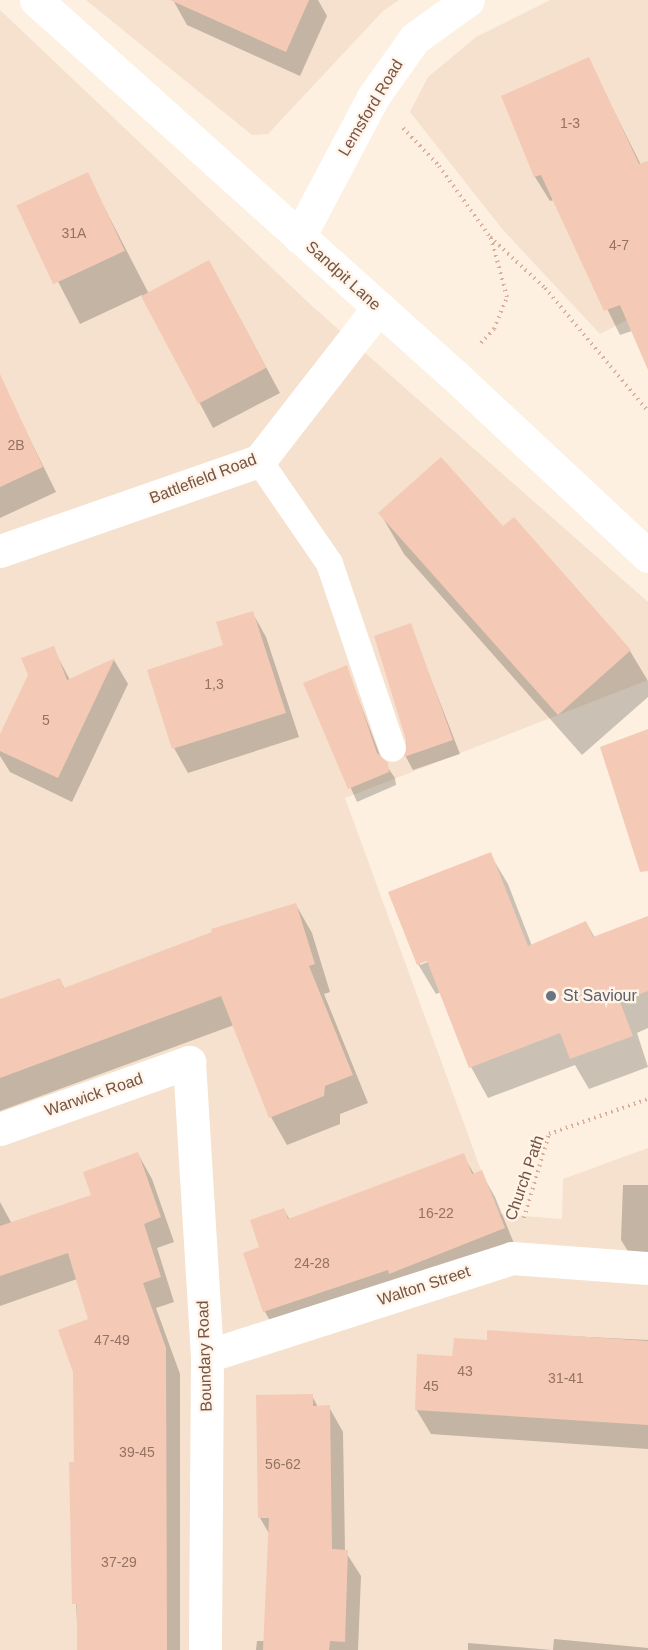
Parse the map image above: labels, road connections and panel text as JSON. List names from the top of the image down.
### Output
{
  "streets": {
    "street": [
      "Lemsford Road",
      "Sandpit Lane",
      "Battlefield Road",
      "Warwick Road",
      "Walton Street",
      "Boundary Road"
    ],
    "path": ["Church Path"]
  },
  "crossings": [
    ["Lemsford Road", "Sandpit Lane"],
    ["Sandpit Lane", "Battlefield Road"],
    ["Warwick Road", "Boundary Road"],
    ["Church Path", "Walton Street"],
    ["Walton Street", "Boundary Road"]
  ],
  "places": ["St Saviour"],
  "house_numbers": [
    "1-3",
    "31A",
    "4-7",
    "2B",
    "1,3",
    "5",
    "16-22",
    "24-28",
    "47-49",
    "43",
    "31-41",
    "45",
    "39-45",
    "56-62",
    "37-29"
  ]
}
